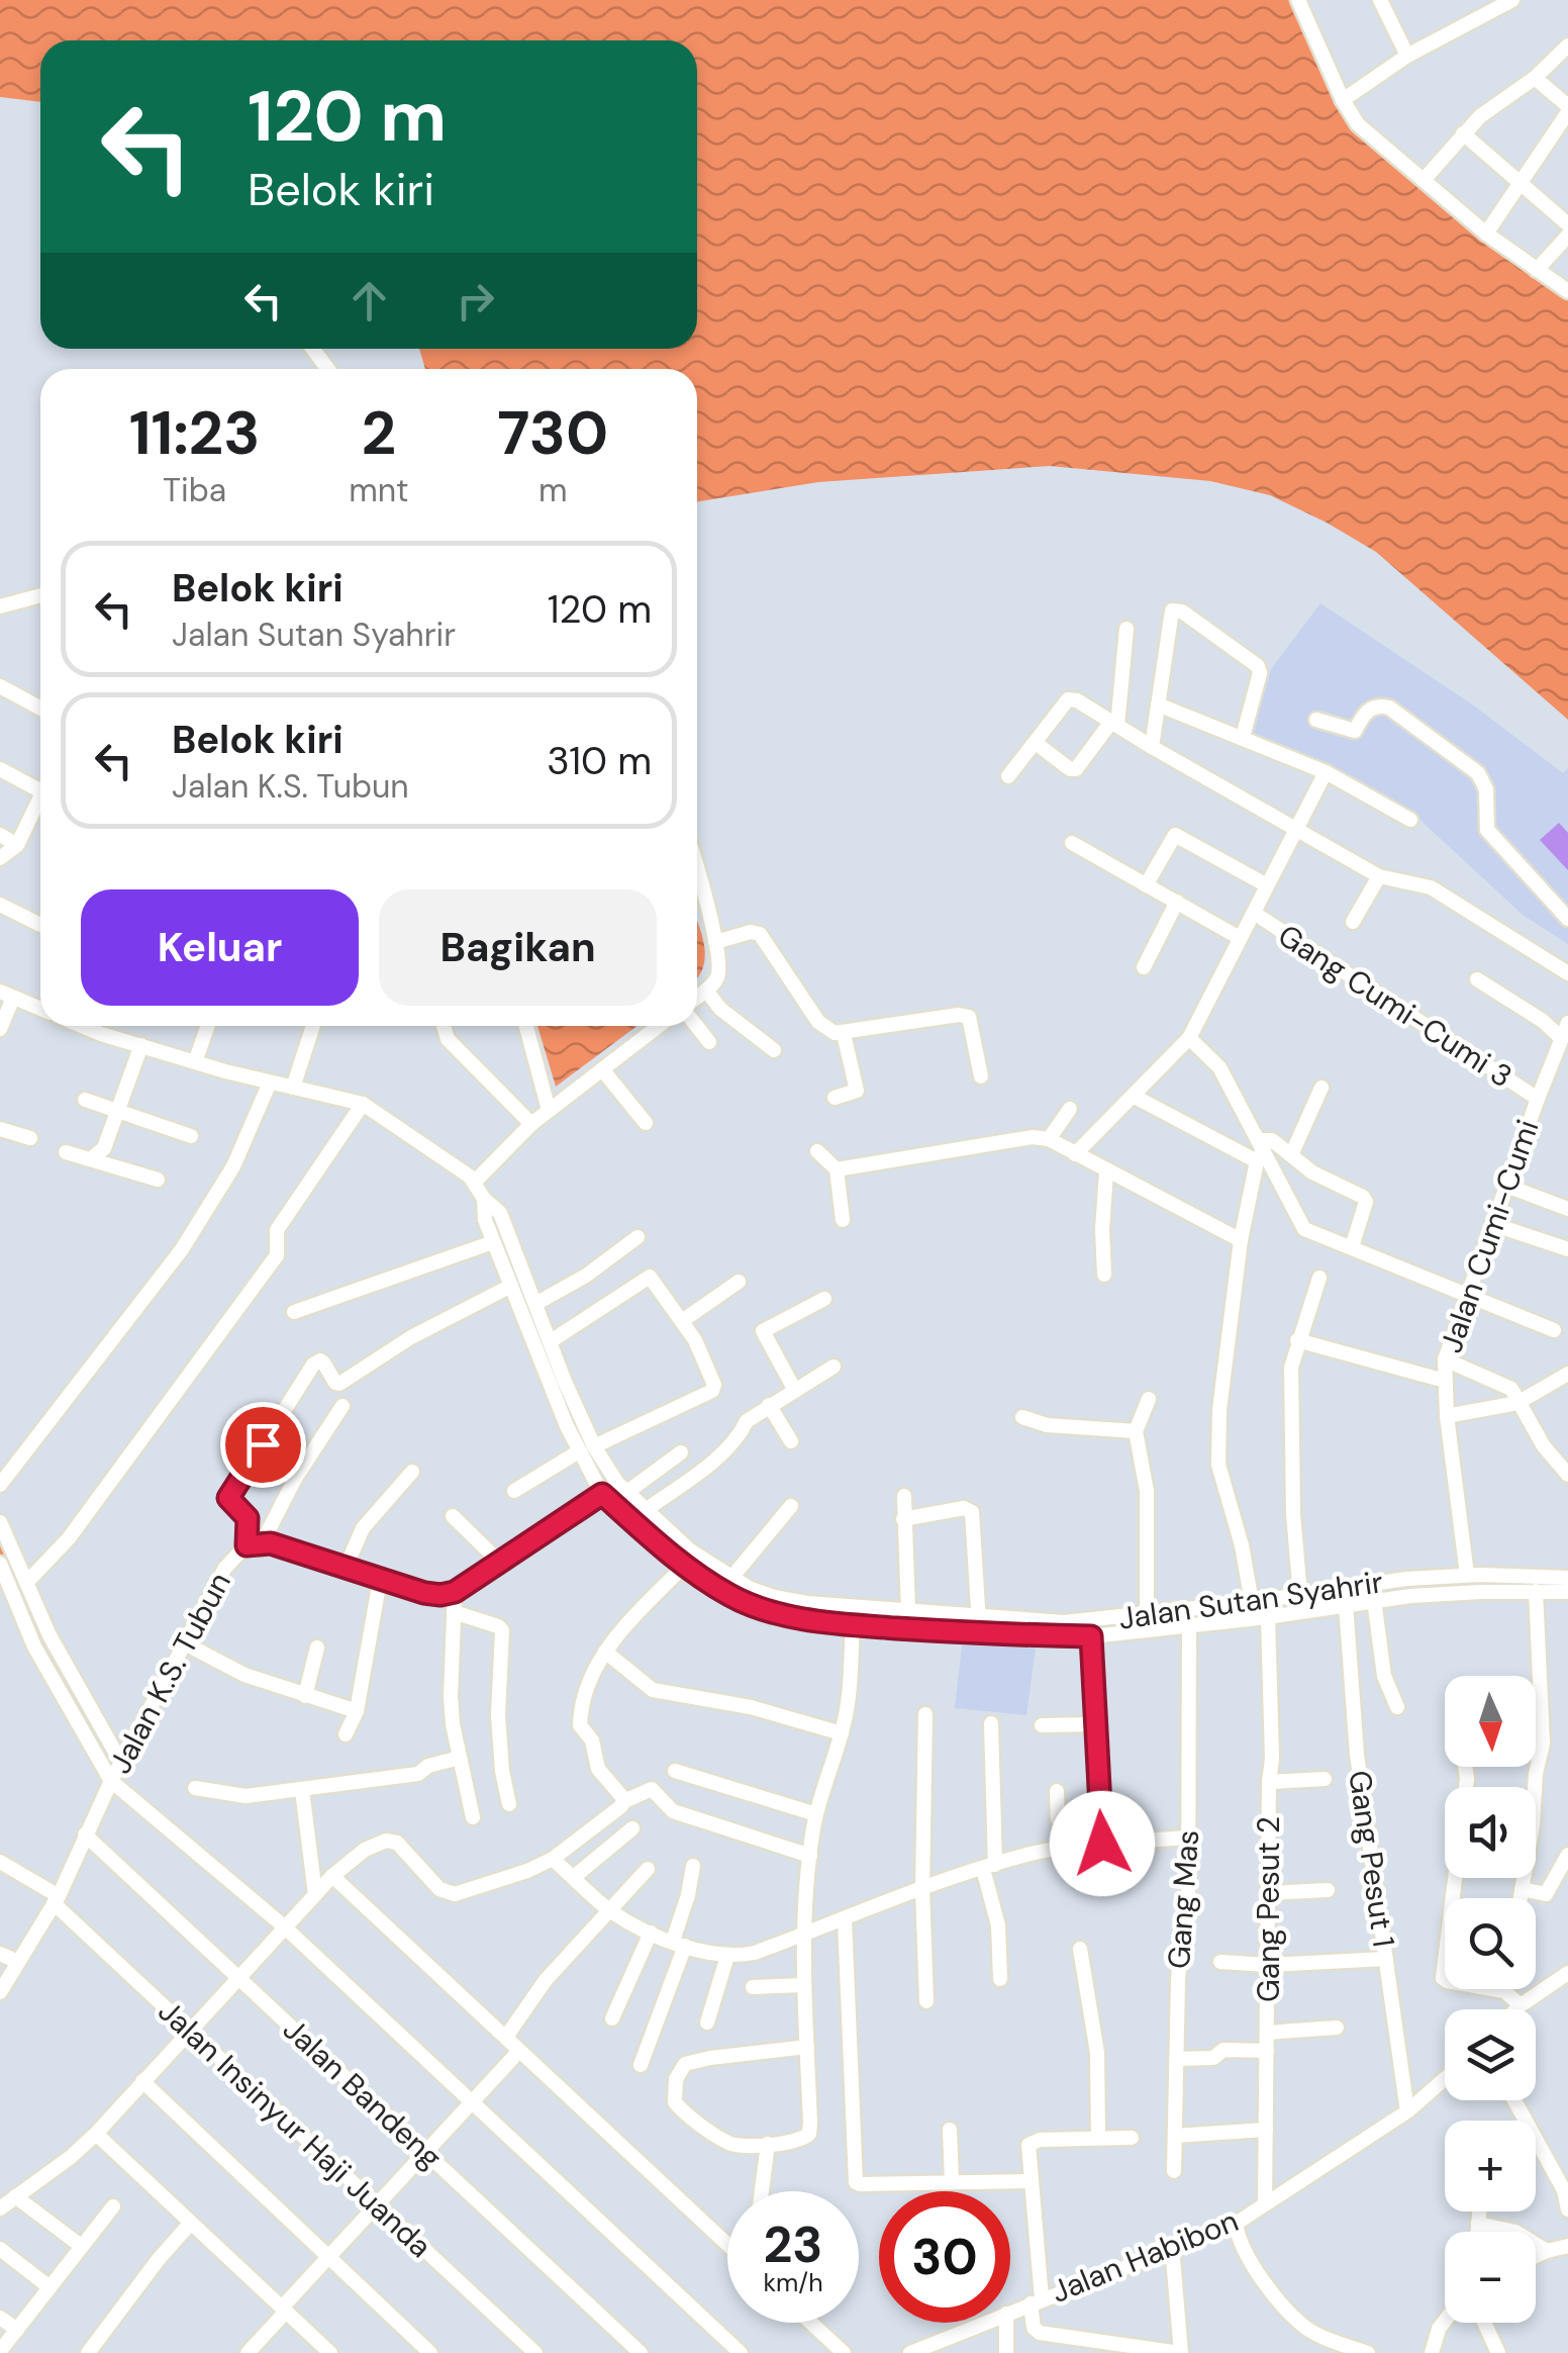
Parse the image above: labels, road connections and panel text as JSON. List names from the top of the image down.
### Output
{
  "streets": {
    "street": [
      "Gang Cumi-Cumi 3",
      "Jalan Cumi-Cumi",
      "Jalan Sutan Syahrir",
      "Jalan K.S. Tubun",
      "Gang Pesut 1",
      "Gang Mas",
      "Gang Pesut 2",
      "Jalan Bandeng",
      "Jalan Insinyur Haji Juanda",
      "Jalan Habibon"
    ]
  },
  "crossings": [
    ["Gang Cumi-Cumi 3", "Jalan Cumi-Cumi"],
    ["Jalan Cumi-Cumi", "Jalan Sutan Syahrir"],
    ["Jalan Sutan Syahrir", "Gang Pesut 1"],
    ["Jalan Sutan Syahrir", "Gang Mas"],
    ["Jalan Sutan Syahrir", "Gang Pesut 2"],
    ["Jalan K.S. Tubun", "Jalan Bandeng"],
    ["Jalan K.S. Tubun", "Jalan Insinyur Haji Juanda"],
    ["Gang Pesut 1", "Jalan Habibon"],
    ["Gang Pesut 2", "Jalan Habibon"]
  ],
  "north": "bottom",
  "page": {
    "turn": ["120 m", "Belok kiri"],
    "eta": [
      "11:23",
      "Tiba",
      "2",
      "mnt",
      "730",
      "m"
    ],
    "list": [
      {
        "name": "Belok kiri",
        "note": "Jalan Sutan Syahrir",
        "value": "120 m"
      },
      {
        "name": "Belok kiri",
        "note": "Jalan K.S. Tubun",
        "value": "310 m"
      }
    ],
    "buttons": ["Keluar", "Bagikan"],
    "map_buttons": ["+", "−"],
    "speed": "23 km/h",
    "limit": "30"
  }
}
